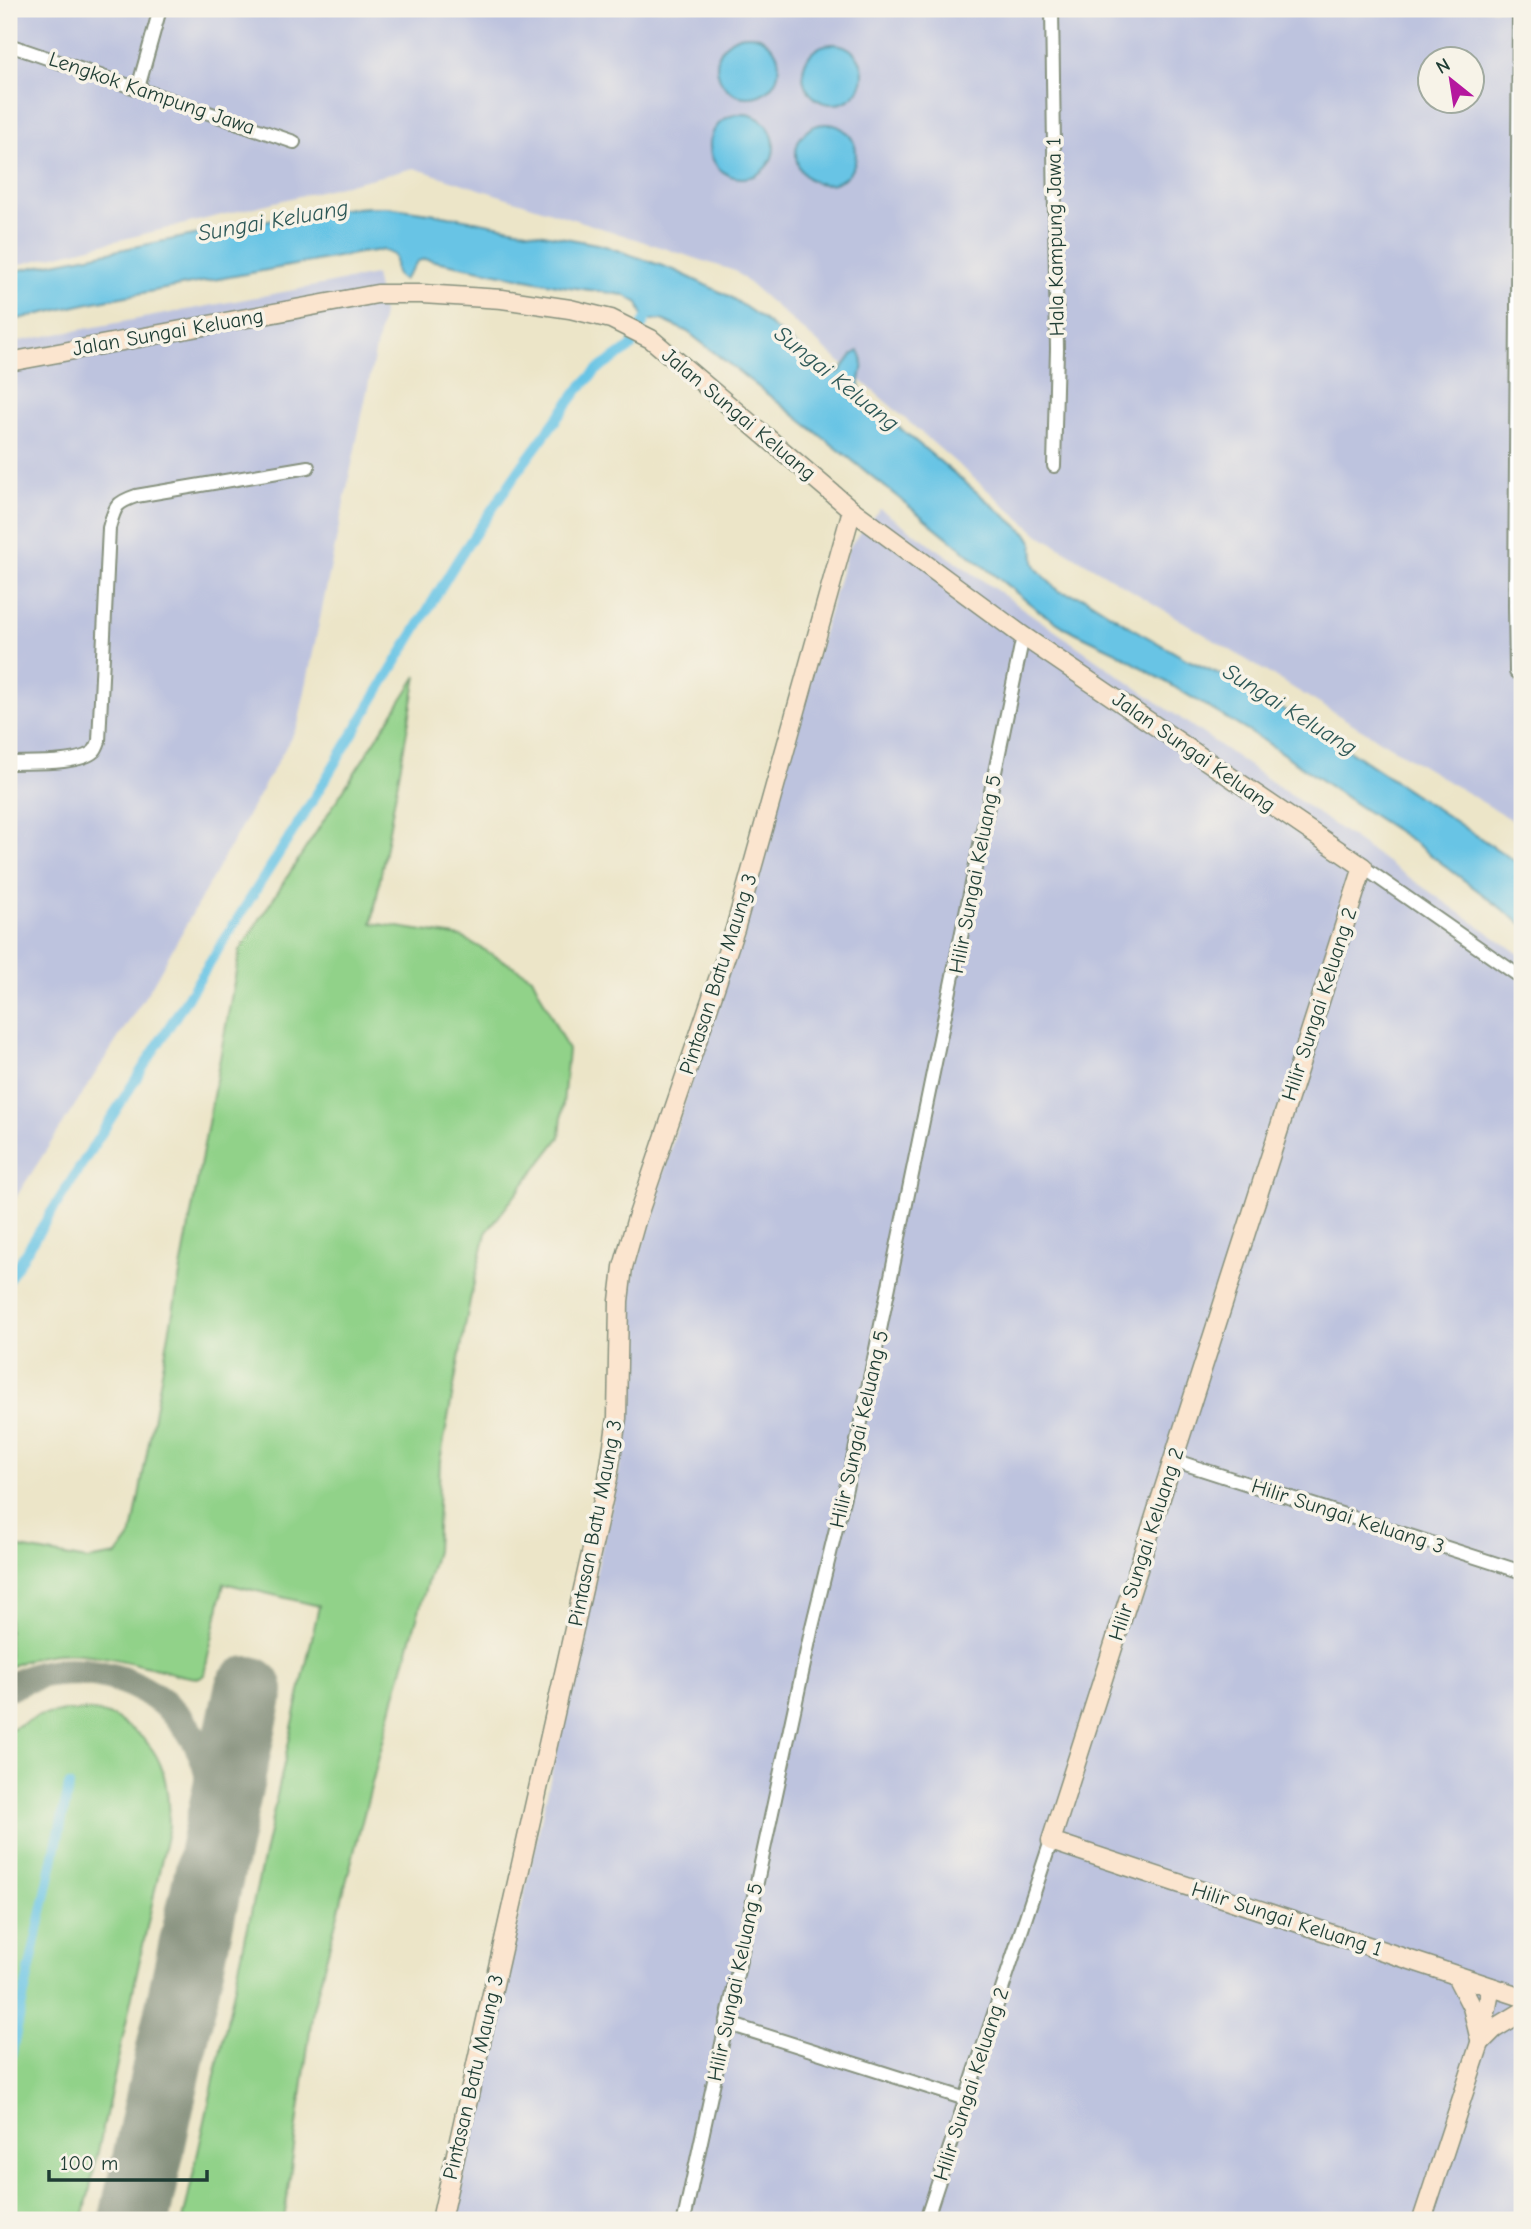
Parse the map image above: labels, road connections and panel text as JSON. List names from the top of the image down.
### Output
{
  "streets": {
    "street": [
      "Lengkok Kampung Jawa",
      "Hala Kampung Jawa 1",
      "Jalan Sungai Keluang",
      "Hilir Sungai Keluang 5",
      "Pintasan Batu Maung 3",
      "Hilir Sungai Keluang 2",
      "Hilir Sungai Keluang 3",
      "Hilir Sungai Keluang 1"
    ]
  },
  "crossings": [
    ["Jalan Sungai Keluang", "Hilir Sungai Keluang 5"],
    ["Jalan Sungai Keluang", "Pintasan Batu Maung 3"],
    ["Jalan Sungai Keluang", "Hilir Sungai Keluang 2"],
    ["Hilir Sungai Keluang 2", "Hilir Sungai Keluang 3"],
    ["Hilir Sungai Keluang 2", "Hilir Sungai Keluang 1"]
  ],
  "water": ["Sungai Keluang"],
  "scale_bar": "100 m",
  "north": "top left"
}
